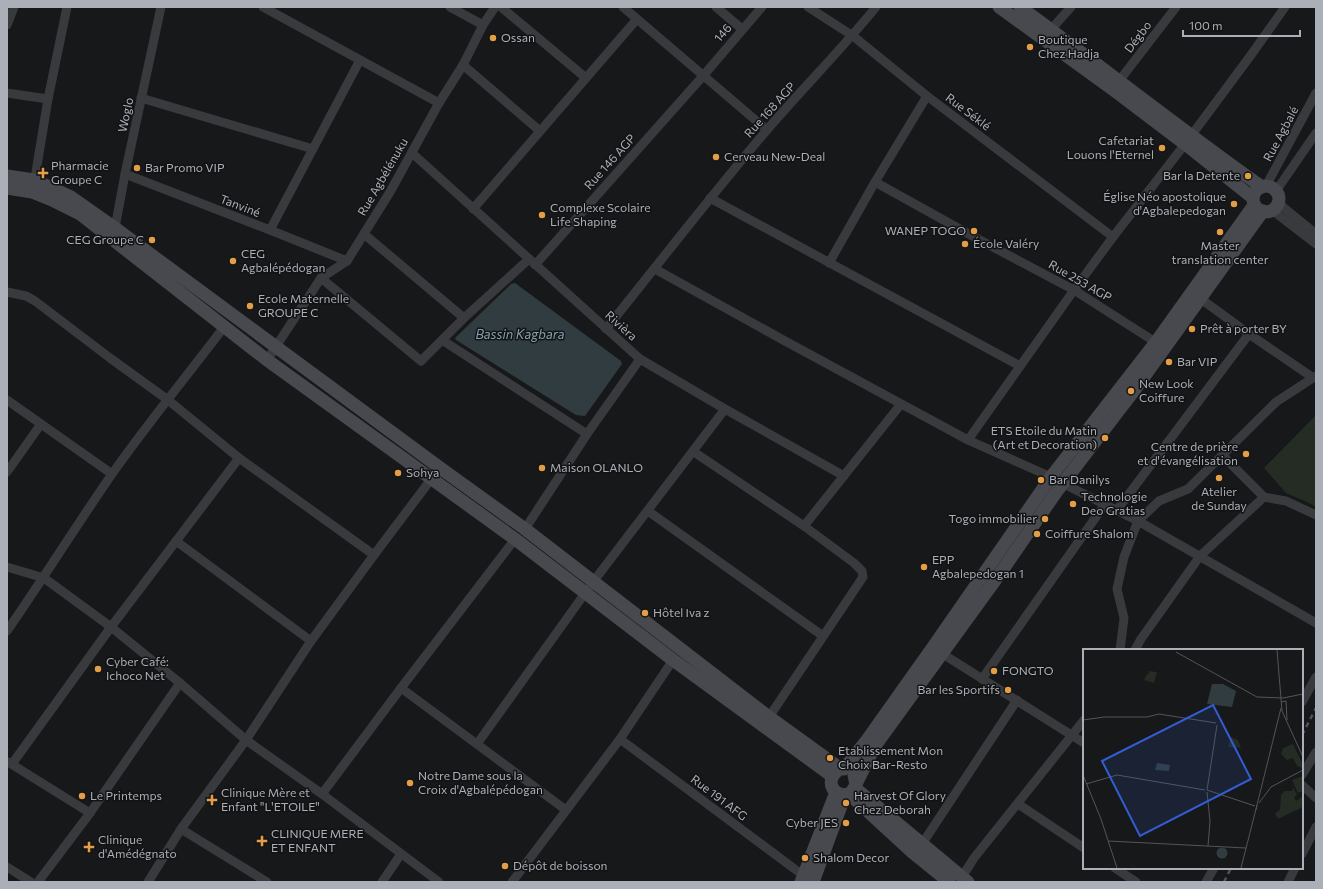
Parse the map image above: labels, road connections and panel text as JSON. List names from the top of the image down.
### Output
{
  "streets": {
    "street": [
      "146",
      "Dégbo",
      "Rue 168 AGP",
      "Rue Séklé",
      "Woglo",
      "Rue Agbalé",
      "Rue 146 AGP",
      "Rue Agbélénuku",
      "Tanviné",
      "Rue 253 AGP",
      "Rivièra",
      "Rue 191 AFG"
    ]
  },
  "crossings": [
    ["146", "Rue 146 AGP"],
    ["Rue 168 AGP", "Rue Séklé"],
    ["Rue 168 AGP", "Rivièra"],
    ["Woglo", "Tanviné"],
    ["Rue 146 AGP", "Rue Agbélénuku"],
    ["Rue 146 AGP", "Rivièra"],
    ["Rue Agbélénuku", "Tanviné"],
    ["Rue Agbélénuku", "Rivièra"]
  ],
  "water": ["Bassin Kagbara"],
  "places": {
    "other": [
      "Ossan",
      "Boutique Chez Hadja",
      "Cafetariat Louons l'Eternel",
      "Cerveau New-Deal",
      "Bar Promo VIP",
      "Bar la Detente",
      "Église Néo apostolique d'Agbalepedogan",
      "Complexe Scolaire Life Shaping",
      "WANEP TOGO",
      "Master translation center",
      "CEG Groupe C",
      "École Valéry",
      "CEG Agbalépédogan",
      "Ecole Maternelle GROUPE C",
      "Prêt à porter BY",
      "Bar VIP",
      "New Look Coiffure",
      "ETS Etoile du Matin (Art et Decoration)",
      "Centre de prière et d'évangélisation",
      "Maison OLANLO",
      "Sohya",
      "Atelier de Sunday",
      "Bar Danilys",
      "Technologie Deo Gratias",
      "Togo immobilier",
      "Coiffure Shalom",
      "EPP Agbalepedogan 1",
      "Hôtel Iva z",
      "Cyber Café: Ichoco Net",
      "FONGTO",
      "Bar les Sportifs",
      "Etablissement Mon Choix Bar-Resto",
      "Notre Dame sous la Croix d'Agbalépédogan",
      "Le Printemps",
      "Harvest Of Glory Chez Deborah",
      "Cyber JES",
      "Shalom Decor",
      "Dépôt de boisson"
    ],
    "health": [
      "Pharmacie Groupe C",
      "Clinique Mère et Enfant \"L'ETOILE\"",
      "CLINIQUE MERE ET ENFANT",
      "Clinique d'Amédégnato"
    ]
  },
  "scale_bar": "100 m"
}
